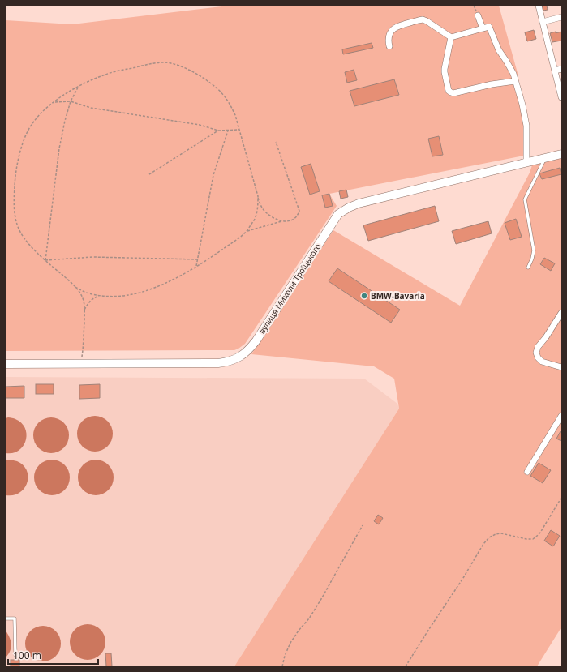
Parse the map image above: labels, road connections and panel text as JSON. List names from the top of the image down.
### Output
{
  "streets": {
    "street": ["вулиця Миколи Троїцького"]
  },
  "places": ["BMW-Bavaria"],
  "scale_bar": "100 m"
}
